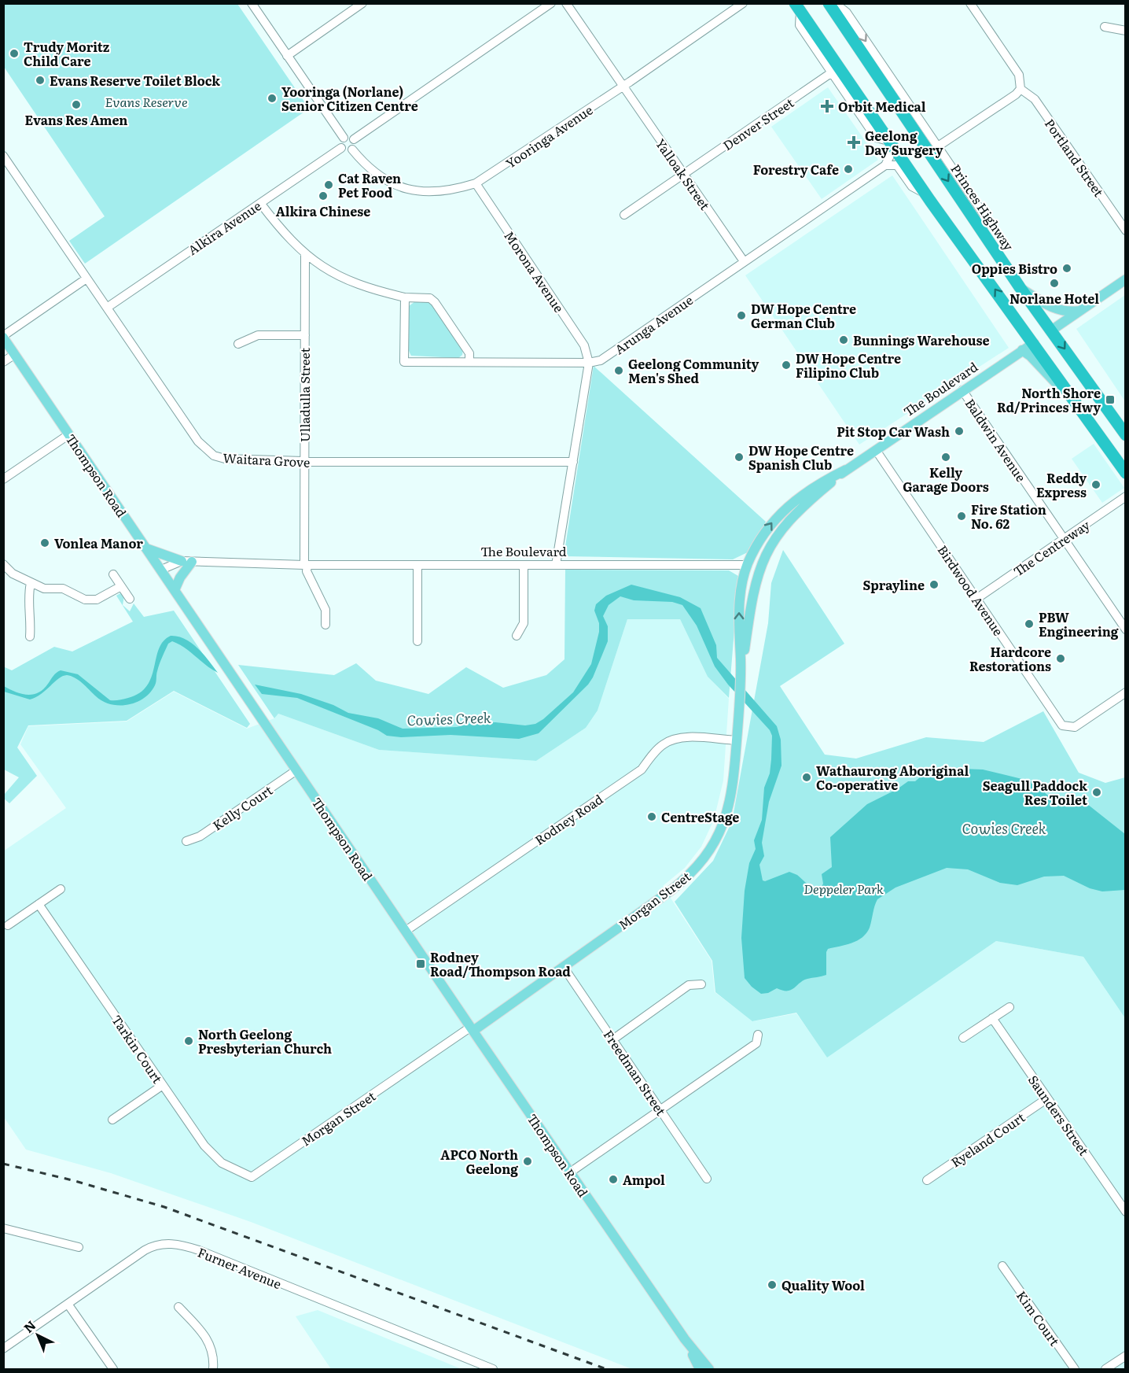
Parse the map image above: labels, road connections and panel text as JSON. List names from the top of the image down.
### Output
{
  "streets": {
    "highway": ["Princes Highway", "The Boulevard"],
    "main road": ["Thompson Road", "Morgan Street"],
    "street": [
      "Denver Street",
      "Yooringa Avenue",
      "Portland Street",
      "Yalloak Street",
      "Alkira Avenue",
      "Morona Avenue",
      "Arunga Avenue",
      "Ulladulla Street",
      "Baldwin Avenue",
      "Waitara Grove",
      "The Centreway",
      "Birdwood Avenue",
      "Kelly Court",
      "Rodney Road",
      "Tarkin Court",
      "Freedman Street",
      "Saunders Street",
      "Ryeland Court",
      "Furner Avenue",
      "Kim Court"
    ]
  },
  "crossings": [
    ["Denver Street", "Yalloak Street"],
    ["Yooringa Avenue", "Yalloak Street"],
    ["Yooringa Avenue", "Alkira Avenue"],
    ["Yooringa Avenue", "Morona Avenue"],
    ["Yalloak Street", "Arunga Avenue"],
    ["Princes Highway", "The Boulevard"],
    ["Alkira Avenue", "Waitara Grove"],
    ["Morona Avenue", "Arunga Avenue"],
    ["The Boulevard", "Ulladulla Street"],
    ["The Boulevard", "Baldwin Avenue"],
    ["The Boulevard", "Thompson Road"],
    ["The Boulevard", "Birdwood Avenue"],
    ["The Boulevard", "Morgan Street"],
    ["Ulladulla Street", "Waitara Grove"],
    ["Baldwin Avenue", "The Centreway"],
    ["Thompson Road", "Kelly Court"],
    ["Thompson Road", "Rodney Road"],
    ["Thompson Road", "Morgan Street"],
    ["The Centreway", "Birdwood Avenue"],
    ["Rodney Road", "Morgan Street"],
    ["Morgan Street", "Tarkin Court"],
    ["Morgan Street", "Freedman Street"],
    ["Saunders Street", "Ryeland Court"]
  ],
  "water": ["Cowies Creek"],
  "parks": ["Evans Reserve", "Deppeler Park"],
  "places": {
    "other": [
      "Trudy Moritz Child Care",
      "Evans Reserve Toilet Block",
      "Yooringa (Norlane) Senior Citizen Centre",
      "Evans Res Amen",
      "Forestry Cafe",
      "Cat Raven Pet Food",
      "Alkira Chinese",
      "Oppies Bistro",
      "Norlane Hotel",
      "DW Hope Centre German Club",
      "Bunnings Warehouse",
      "DW Hope Centre Filipino Club",
      "Geelong Community Men's Shed",
      "Pit Stop Car Wash",
      "DW Hope Centre Spanish Club",
      "Kelly Garage Doors",
      "Reddy Express",
      "Fire Station No. 62",
      "Vonlea Manor",
      "Sprayline",
      "PBW Engineering",
      "Hardcore Restorations",
      "Wathaurong Aboriginal Co-operative",
      "Seagull Paddock Res Toilet",
      "CentreStage",
      "North Geelong Presbyterian Church",
      "APCO North Geelong",
      "Ampol",
      "Quality Wool"
    ],
    "health": ["Orbit Medical", "Geelong Day Surgery"],
    "transit": ["North Shore Rd/Princes Hwy", "Rodney Road/Thompson Road"]
  },
  "north": "top left"
}
